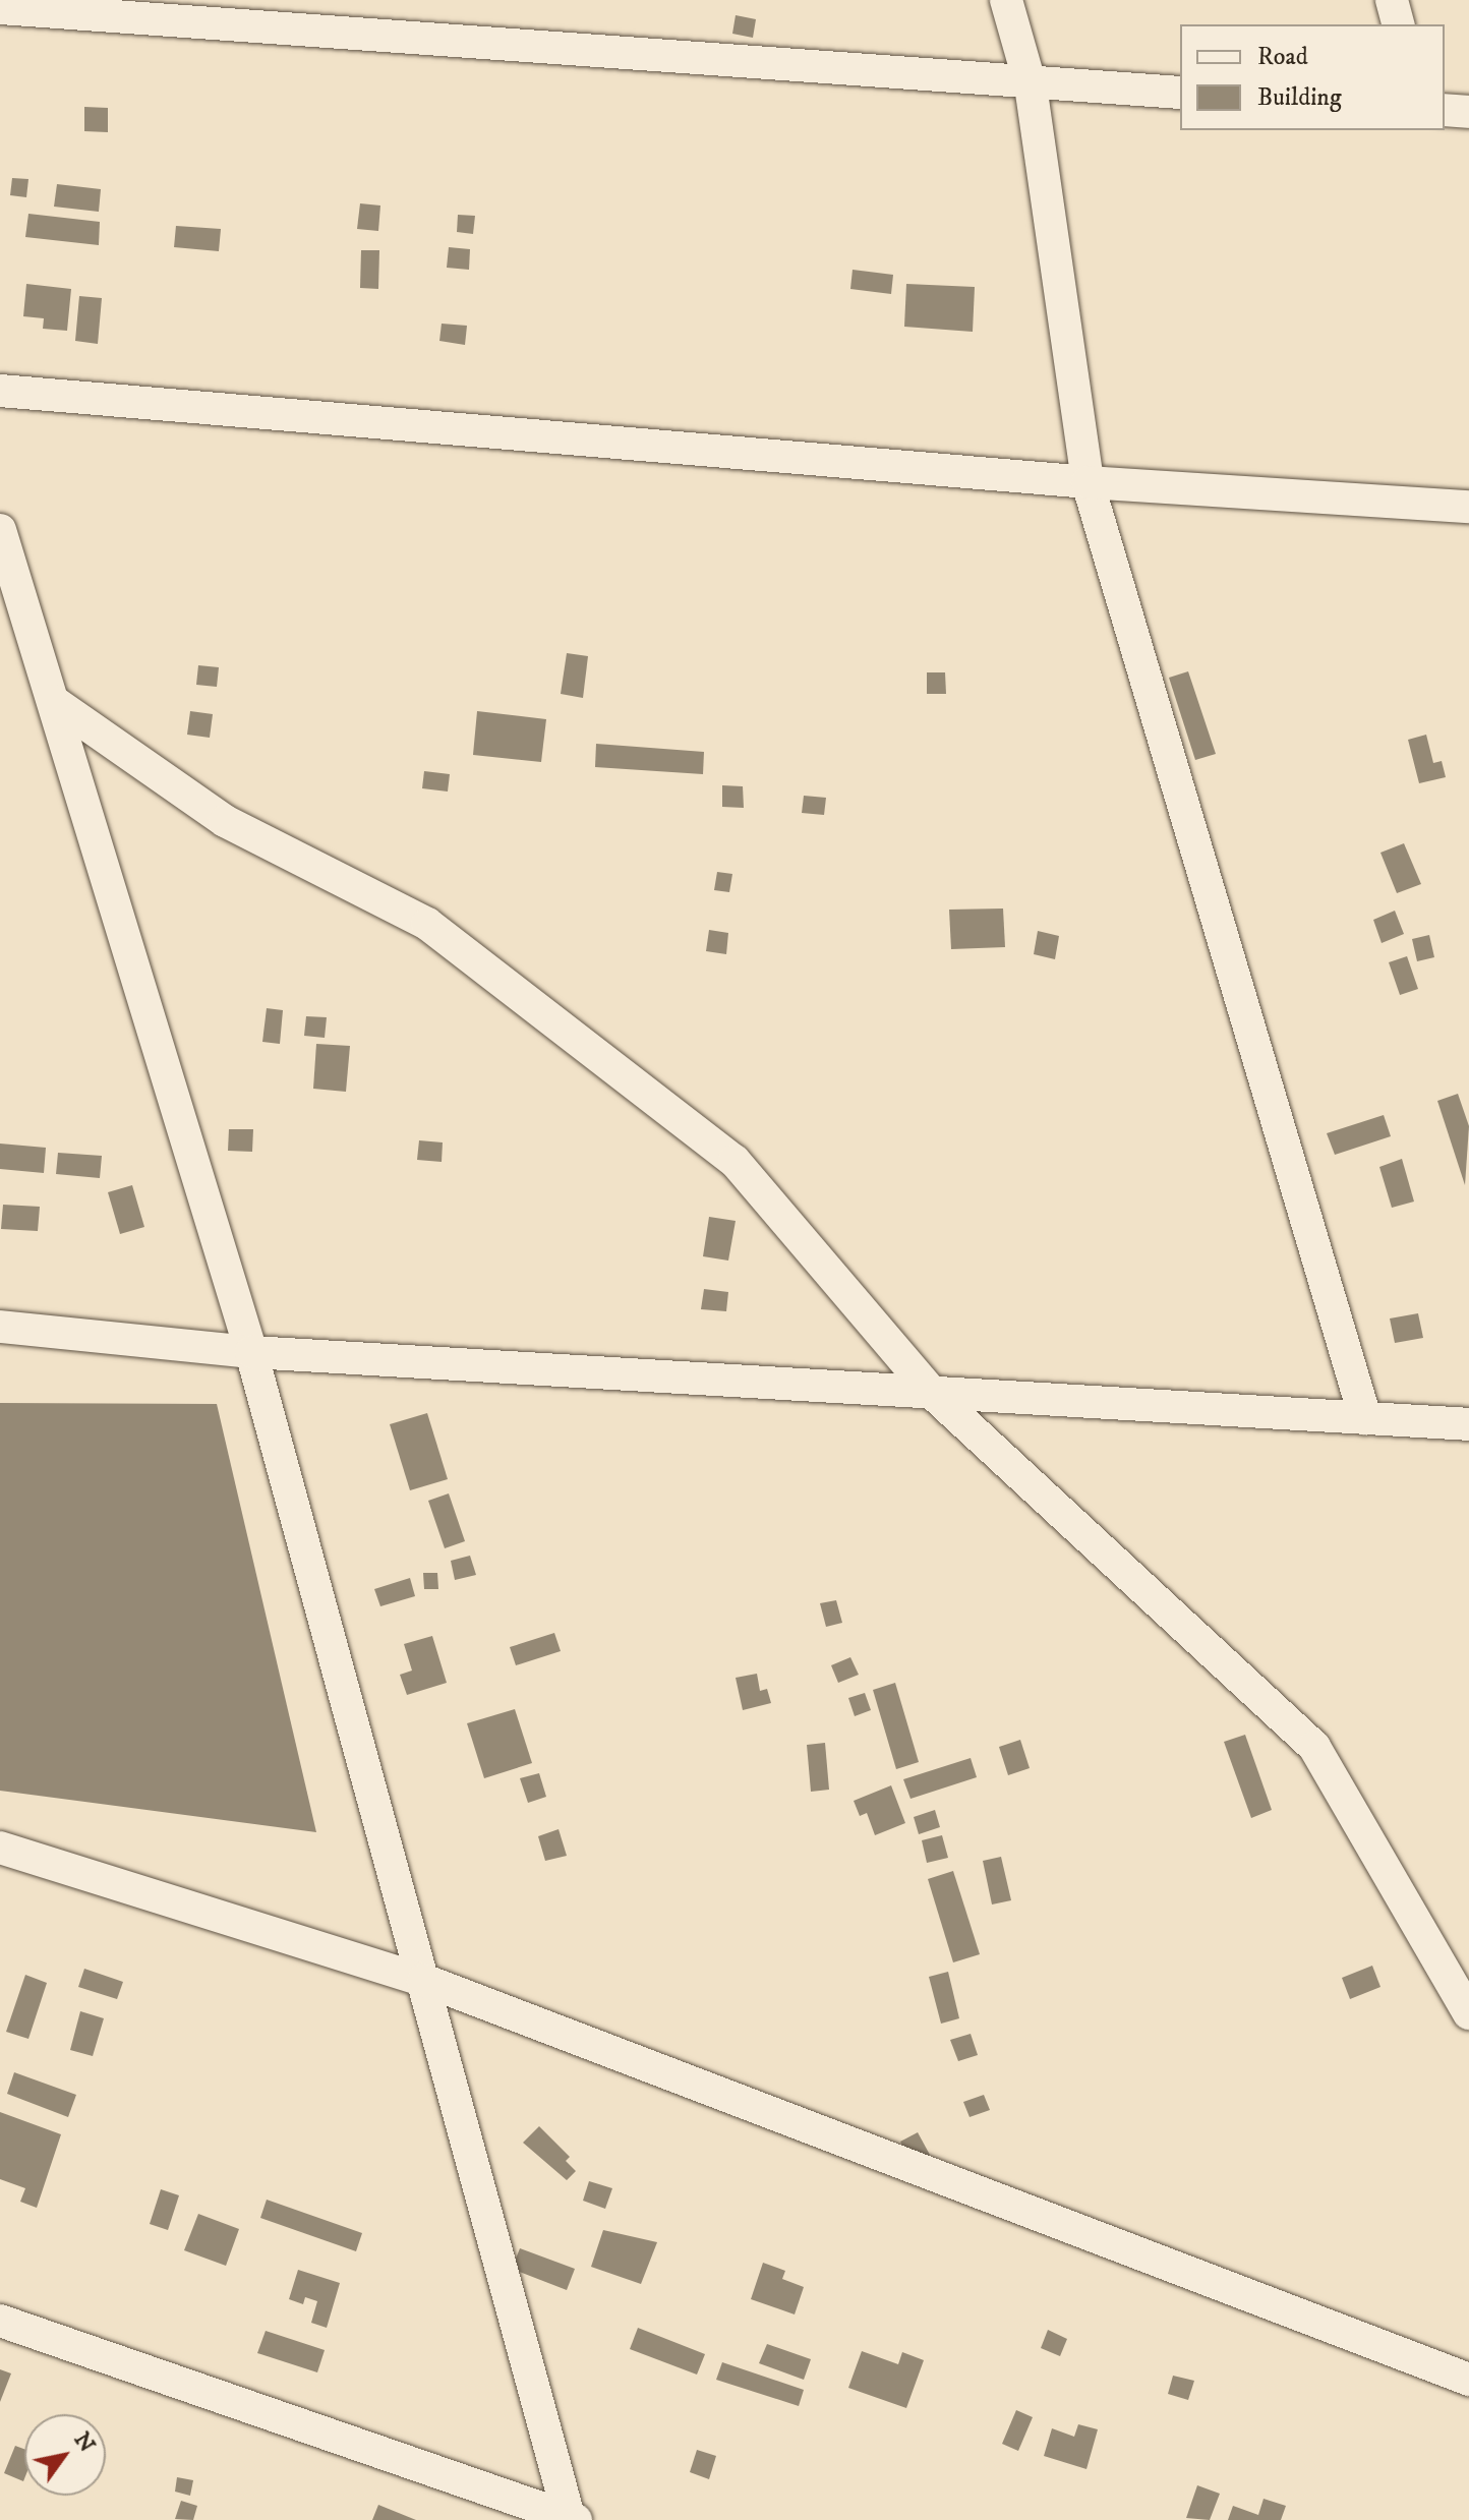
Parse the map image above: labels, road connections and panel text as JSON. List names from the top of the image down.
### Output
{
  "legend": ["Road", "Building"],
  "north": "top right"
}
